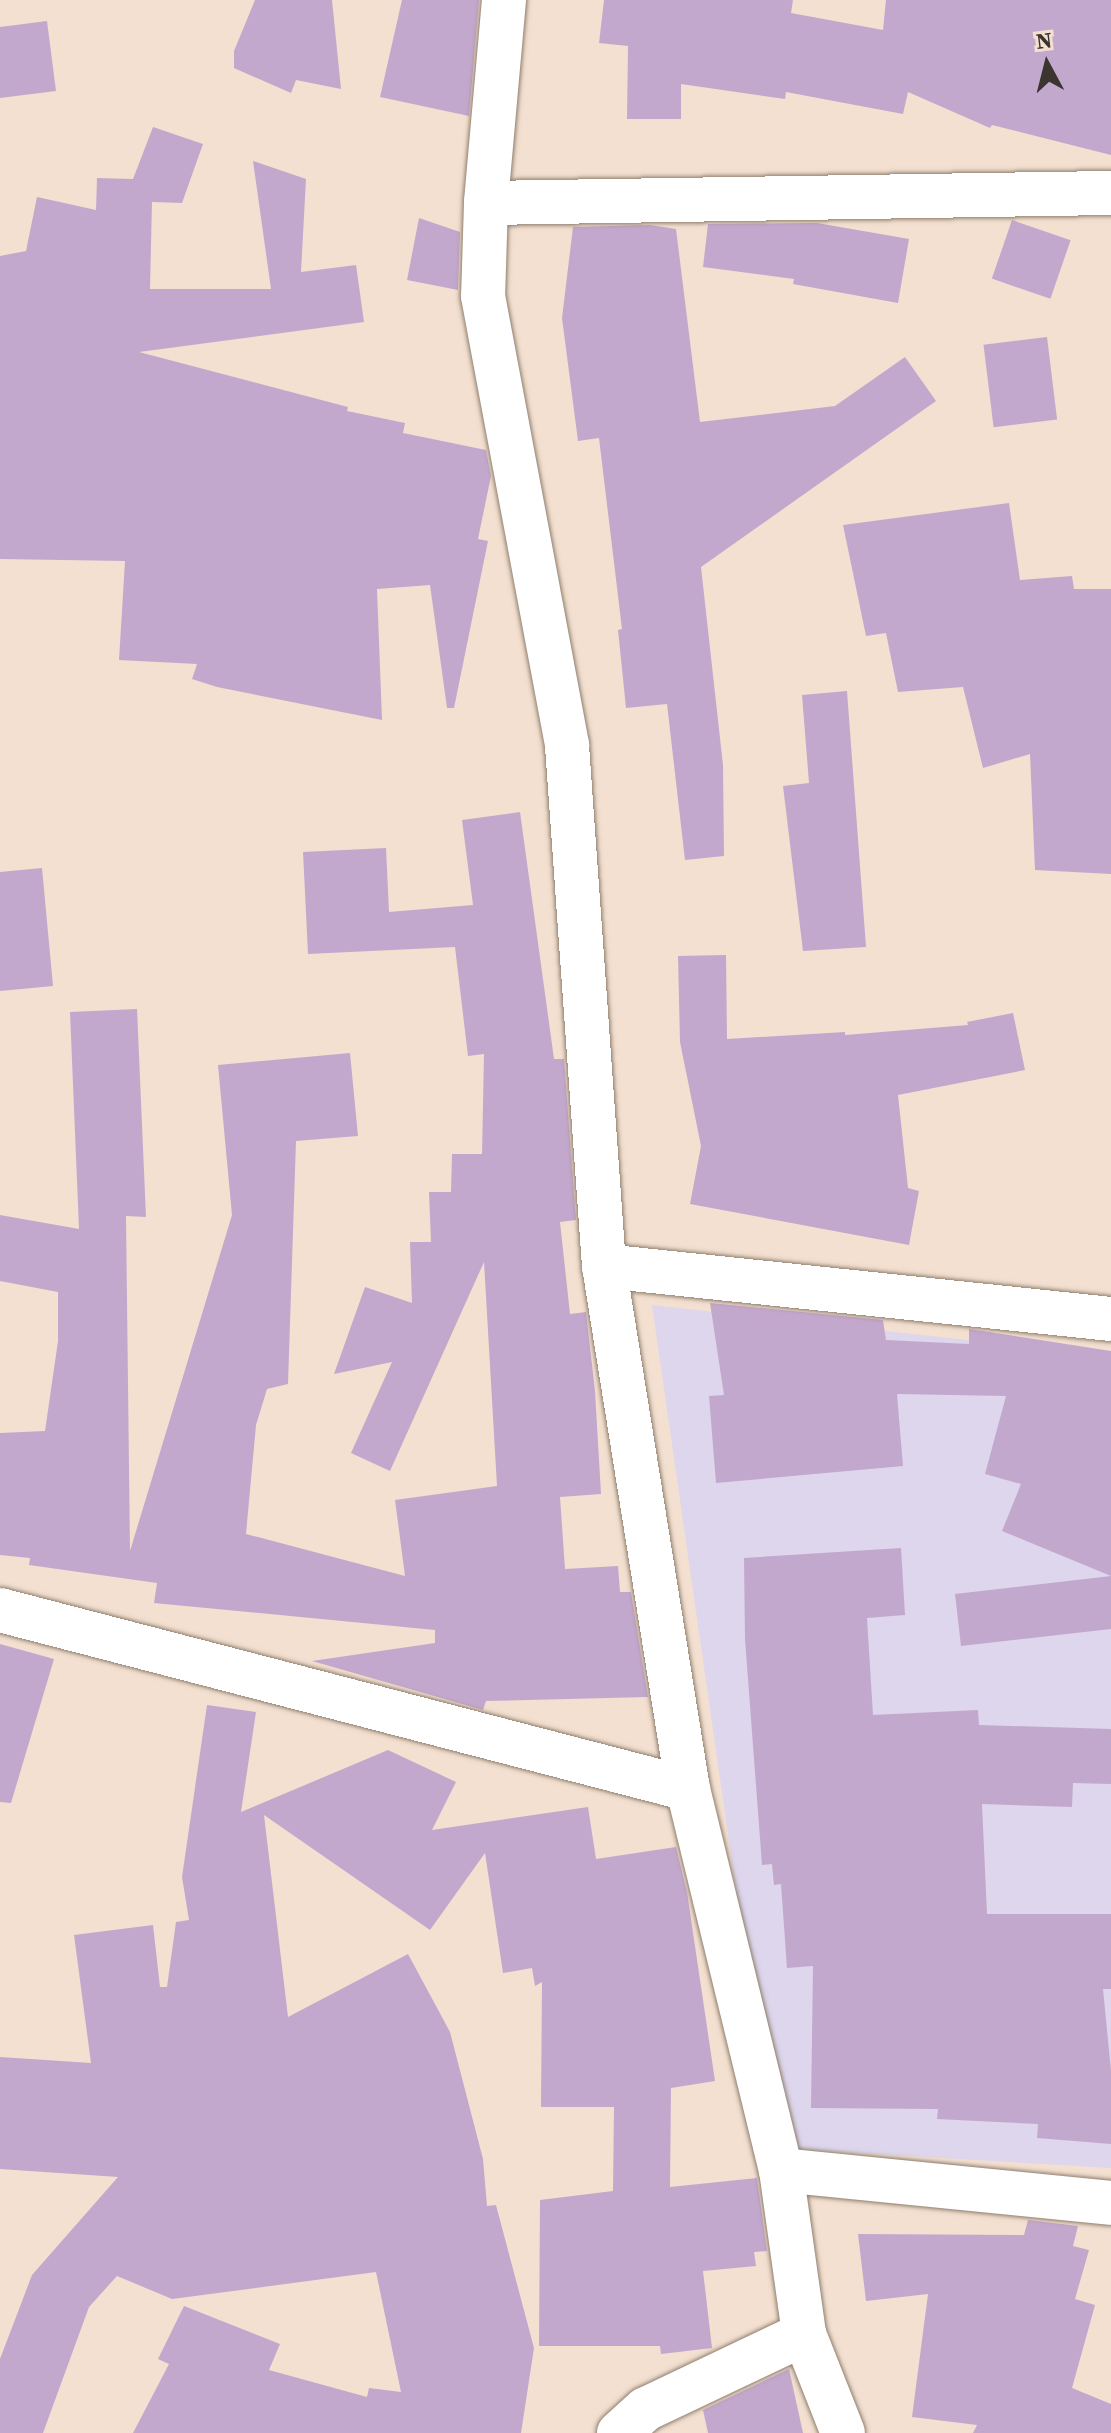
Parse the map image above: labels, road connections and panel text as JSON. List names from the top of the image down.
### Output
{
  "north": "top"
}
